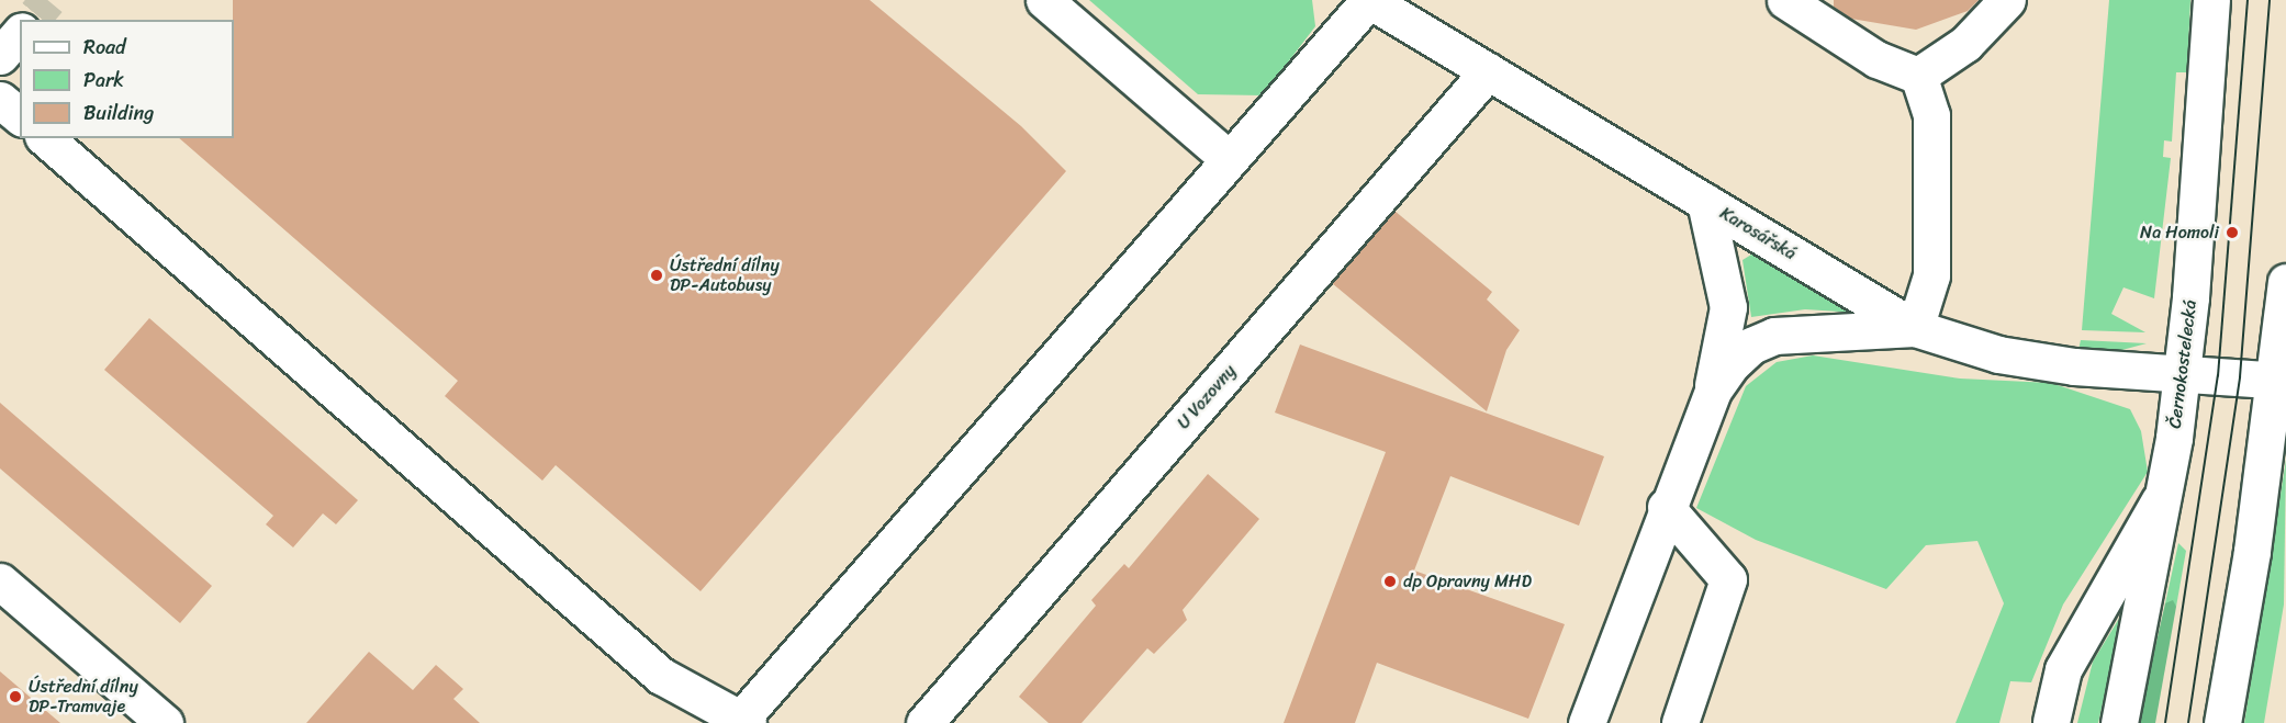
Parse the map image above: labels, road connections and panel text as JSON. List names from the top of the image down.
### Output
{
  "streets": {
    "street": ["Karosářská", "Černokostelecká", "U Vozovny"]
  },
  "crossings": [
    ["Karosářská", "Černokostelecká"],
    ["Karosářská", "U Vozovny"]
  ],
  "places": [
    "Na Homoli",
    "Ústřední dílny DP-Autobusy",
    "dp Opravny MHD",
    "Ústřední dílny DP-Tramvaje"
  ],
  "legend": ["Road", "Park", "Building"]
}
